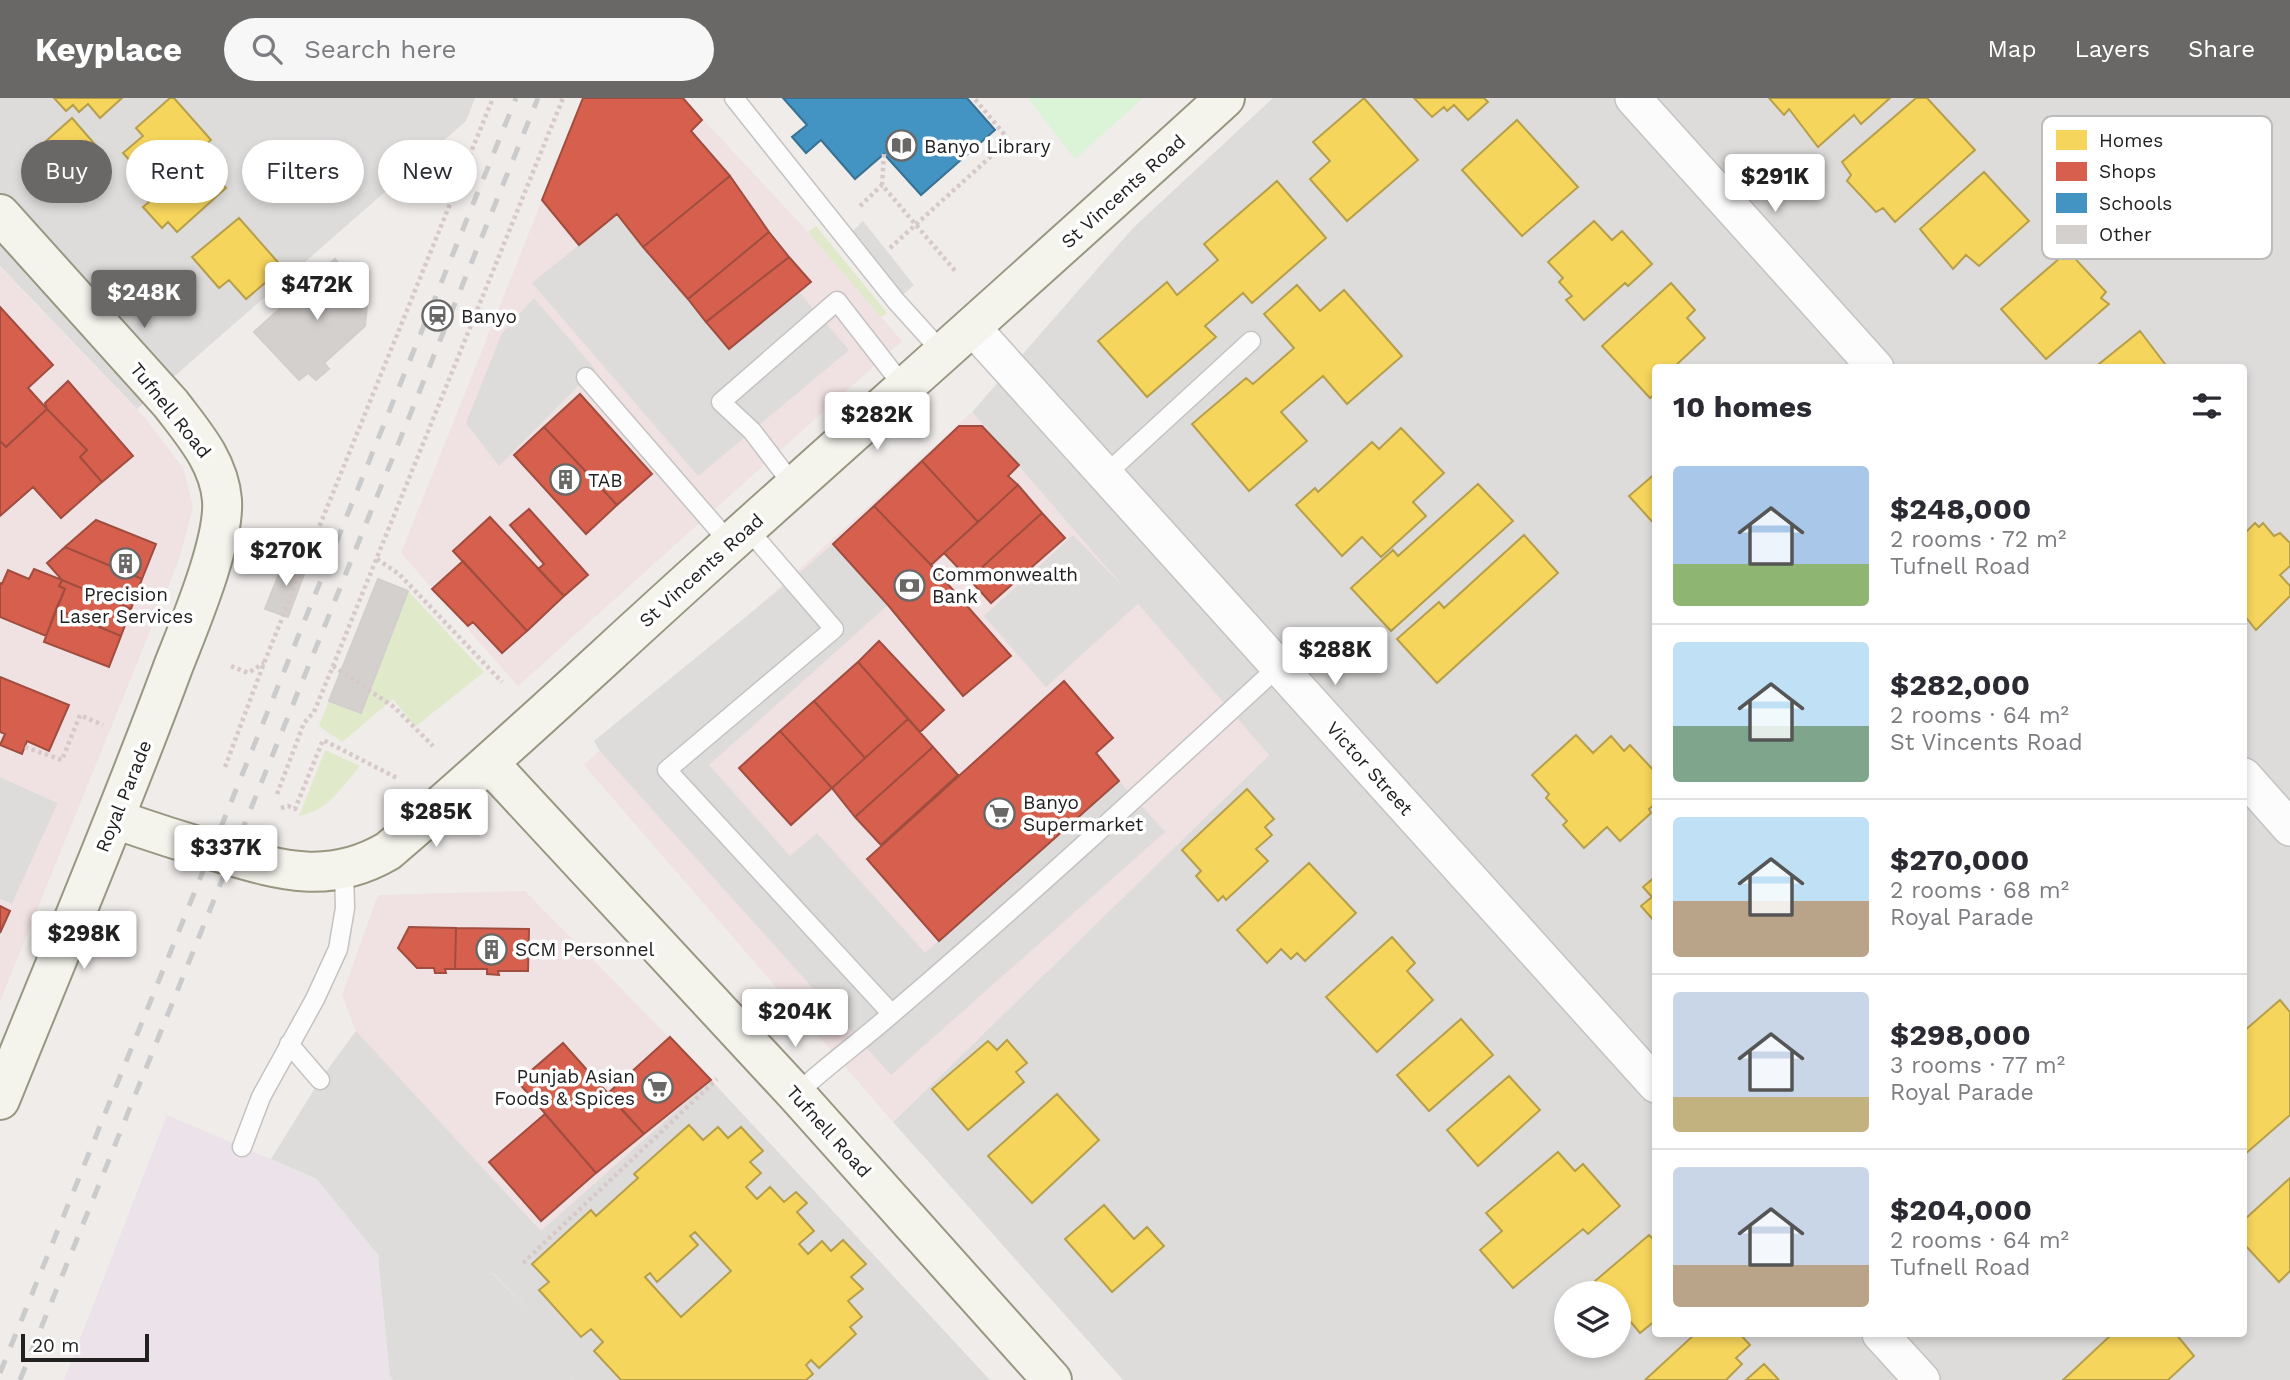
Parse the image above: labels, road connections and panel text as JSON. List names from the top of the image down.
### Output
{
  "streets": {
    "main road": ["St Vincents Road", "Tufnell Road", "Royal Parade"],
    "street": ["Victor Street"]
  },
  "crossings": [
    ["St Vincents Road", "Tufnell Road"],
    ["St Vincents Road", "Victor Street"],
    ["St Vincents Road", "Royal Parade"],
    ["Tufnell Road", "Royal Parade"]
  ],
  "places": {
    "library": ["Banyo Library"],
    "station": ["Banyo"],
    "building": ["TAB", "Precision Laser Services", "SCM Personnel"],
    "bank": ["Commonwealth Bank"],
    "supermarket": ["Banyo Supermarket", "Punjab Asian Foods & Spices"]
  },
  "legend": [
    "Homes",
    "Shops",
    "Schools",
    "Other"
  ],
  "scale_bar": "20 m",
  "page": {
    "header": "Keyplace",
    "search": "Search here",
    "nav": ["Map", "Layers", "Share"],
    "chip": [
      "Buy",
      "Rent",
      "Filters",
      "New"
    ],
    "price": [
      "$291K",
      "$472K",
      "$248K",
      "$282K",
      "$270K",
      "$288K",
      "$285K",
      "$337K",
      "$298K",
      "$204K"
    ],
    "heading": "10 homes",
    "list": [
      {
        "name": "$248,000",
        "note": "2 rooms · 72 m² · Tufnell Road"
      },
      {
        "name": "$282,000",
        "note": "2 rooms · 64 m² · St Vincents Road"
      },
      {
        "name": "$270,000",
        "note": "2 rooms · 68 m² · Royal Parade"
      },
      {
        "name": "$298,000",
        "note": "3 rooms · 77 m² · Royal Parade"
      },
      {
        "name": "$204,000",
        "note": "2 rooms · 64 m² · Tufnell Road"
      }
    ],
    "scale": "20 m"
  }
}
